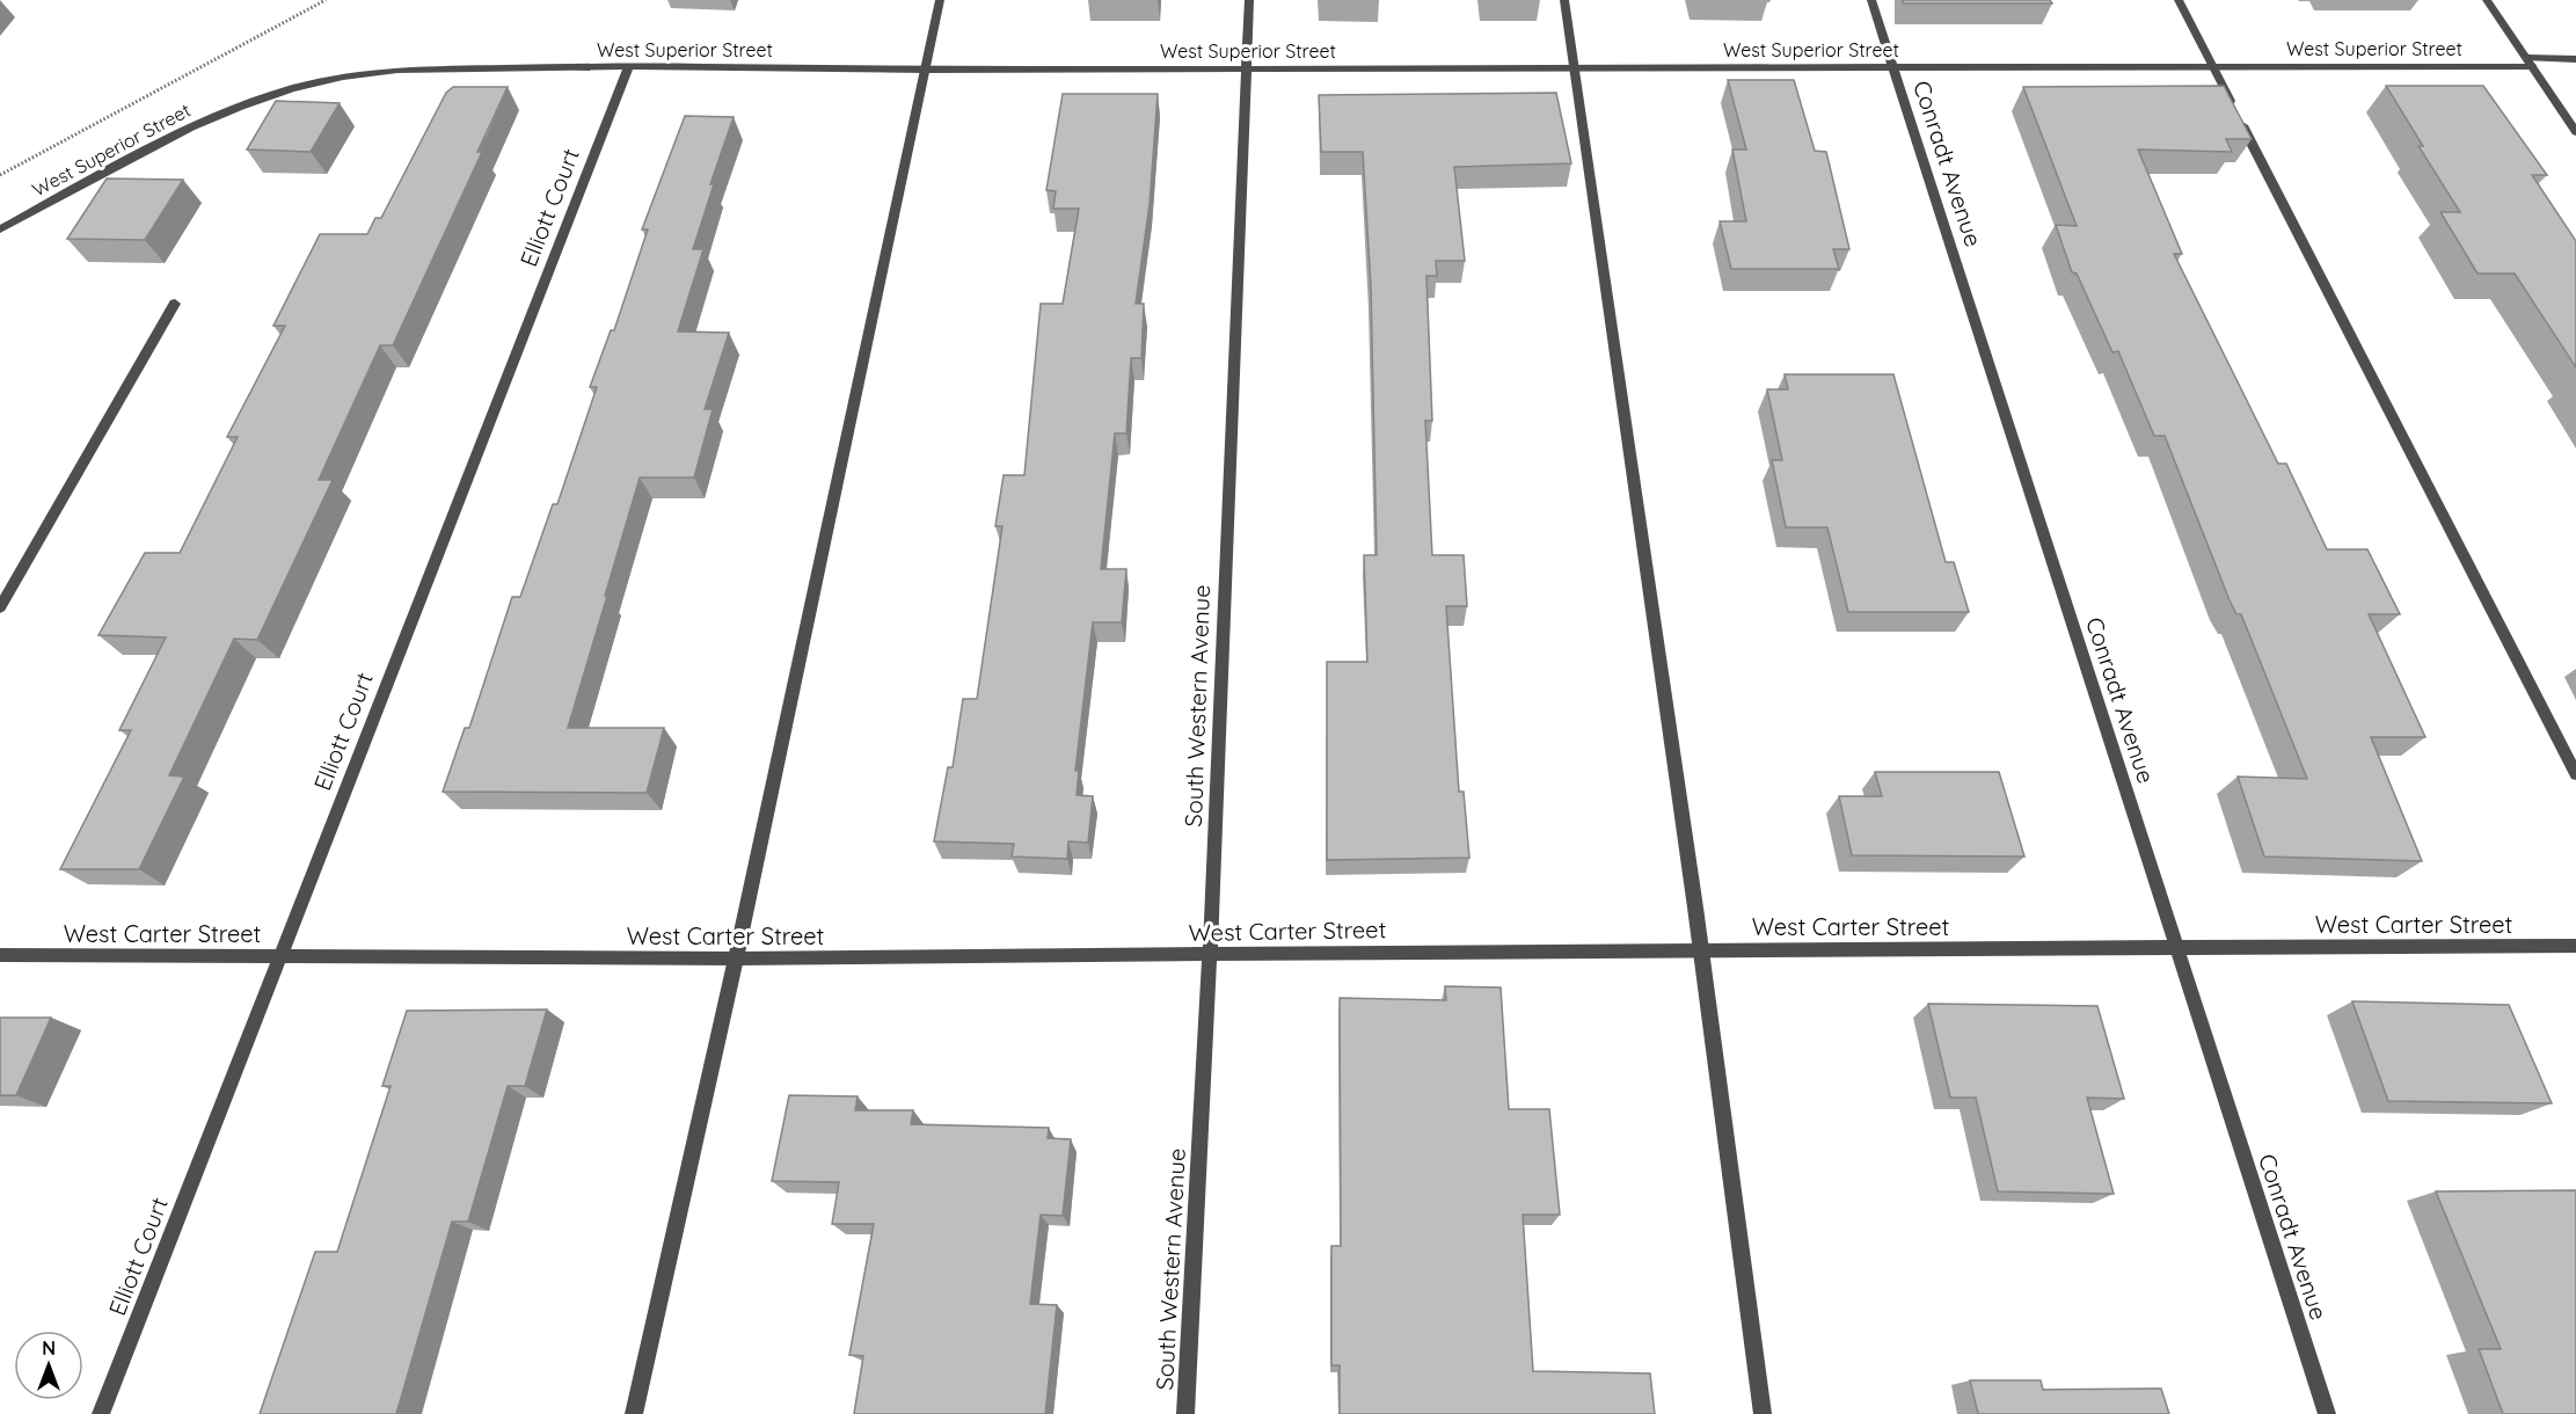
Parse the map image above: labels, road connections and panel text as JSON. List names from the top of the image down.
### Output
{
  "streets": {
    "street": [
      "West Superior Street",
      "Conradt Avenue",
      "Elliott Court",
      "South Western Avenue",
      "West Carter Street"
    ]
  },
  "crossings": [
    ["West Superior Street", "Conradt Avenue"],
    ["West Superior Street", "Elliott Court"],
    ["West Superior Street", "South Western Avenue"],
    ["Conradt Avenue", "West Carter Street"],
    ["Elliott Court", "West Carter Street"],
    ["South Western Avenue", "West Carter Street"]
  ],
  "north": "top"
}
